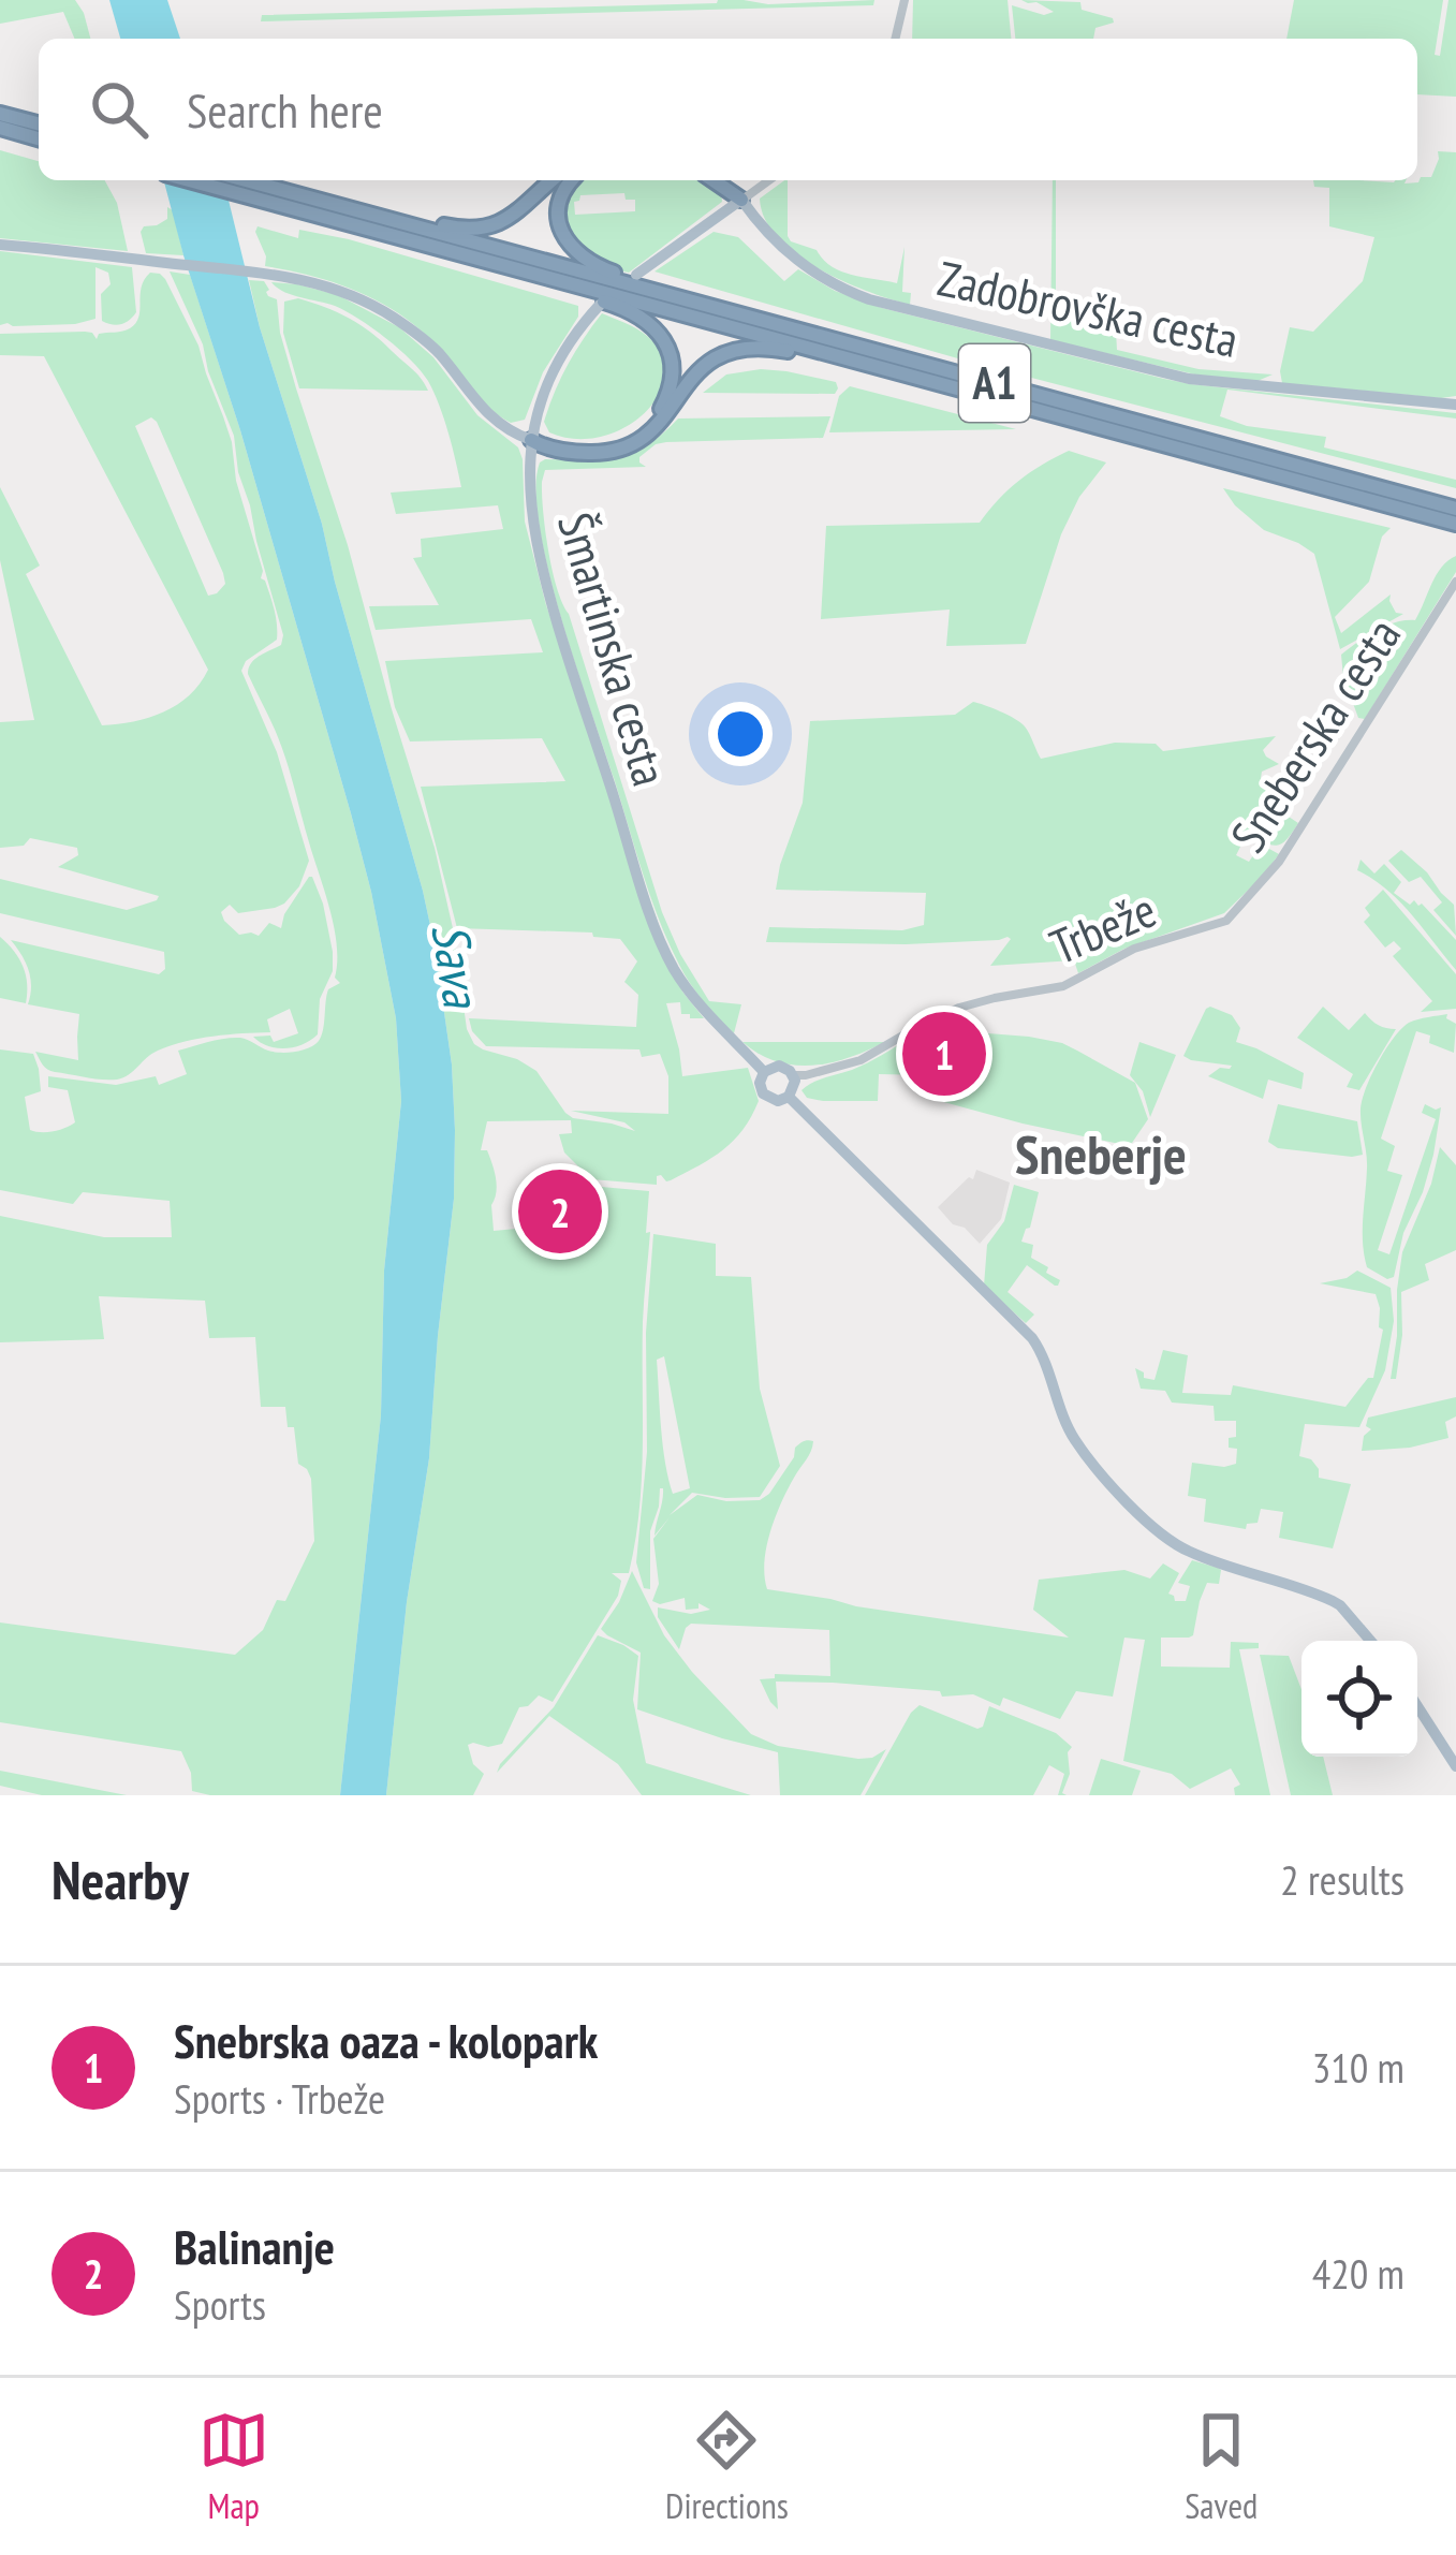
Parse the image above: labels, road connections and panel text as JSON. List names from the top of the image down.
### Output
{
  "streets": {
    "highway": ["A1"],
    "main road": ["Zadobrovška cesta", "Šmartinska cesta"],
    "street": ["Sneberska cesta", "Trbeže"]
  },
  "crossings": [
    ["Šmartinska cesta", "Trbeže"],
    ["Sneberska cesta", "Trbeže"]
  ],
  "districts": ["Sneberje"],
  "water": ["Sava"],
  "page": {
    "search": "Search here",
    "pins": ["1", "2"],
    "heading": ["Nearby", "2 results"],
    "list": [
      {
        "mark": "1",
        "name": "Snebrska oaza - kolopark",
        "note": "Sports · Trbeže",
        "value": "310 m"
      },
      {
        "mark": "2",
        "name": "Balinanje",
        "note": "Sports",
        "value": "420 m"
      }
    ],
    "nav": ["Map", "Directions", "Saved"]
  }
}
